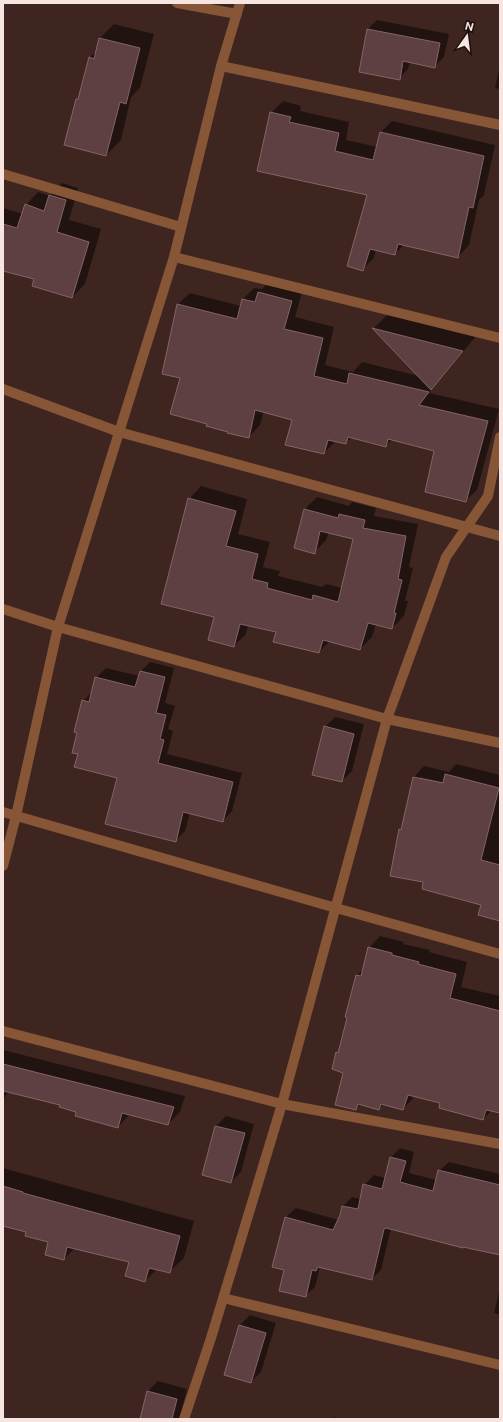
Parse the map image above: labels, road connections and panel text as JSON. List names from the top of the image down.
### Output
{
  "north": "top"
}
